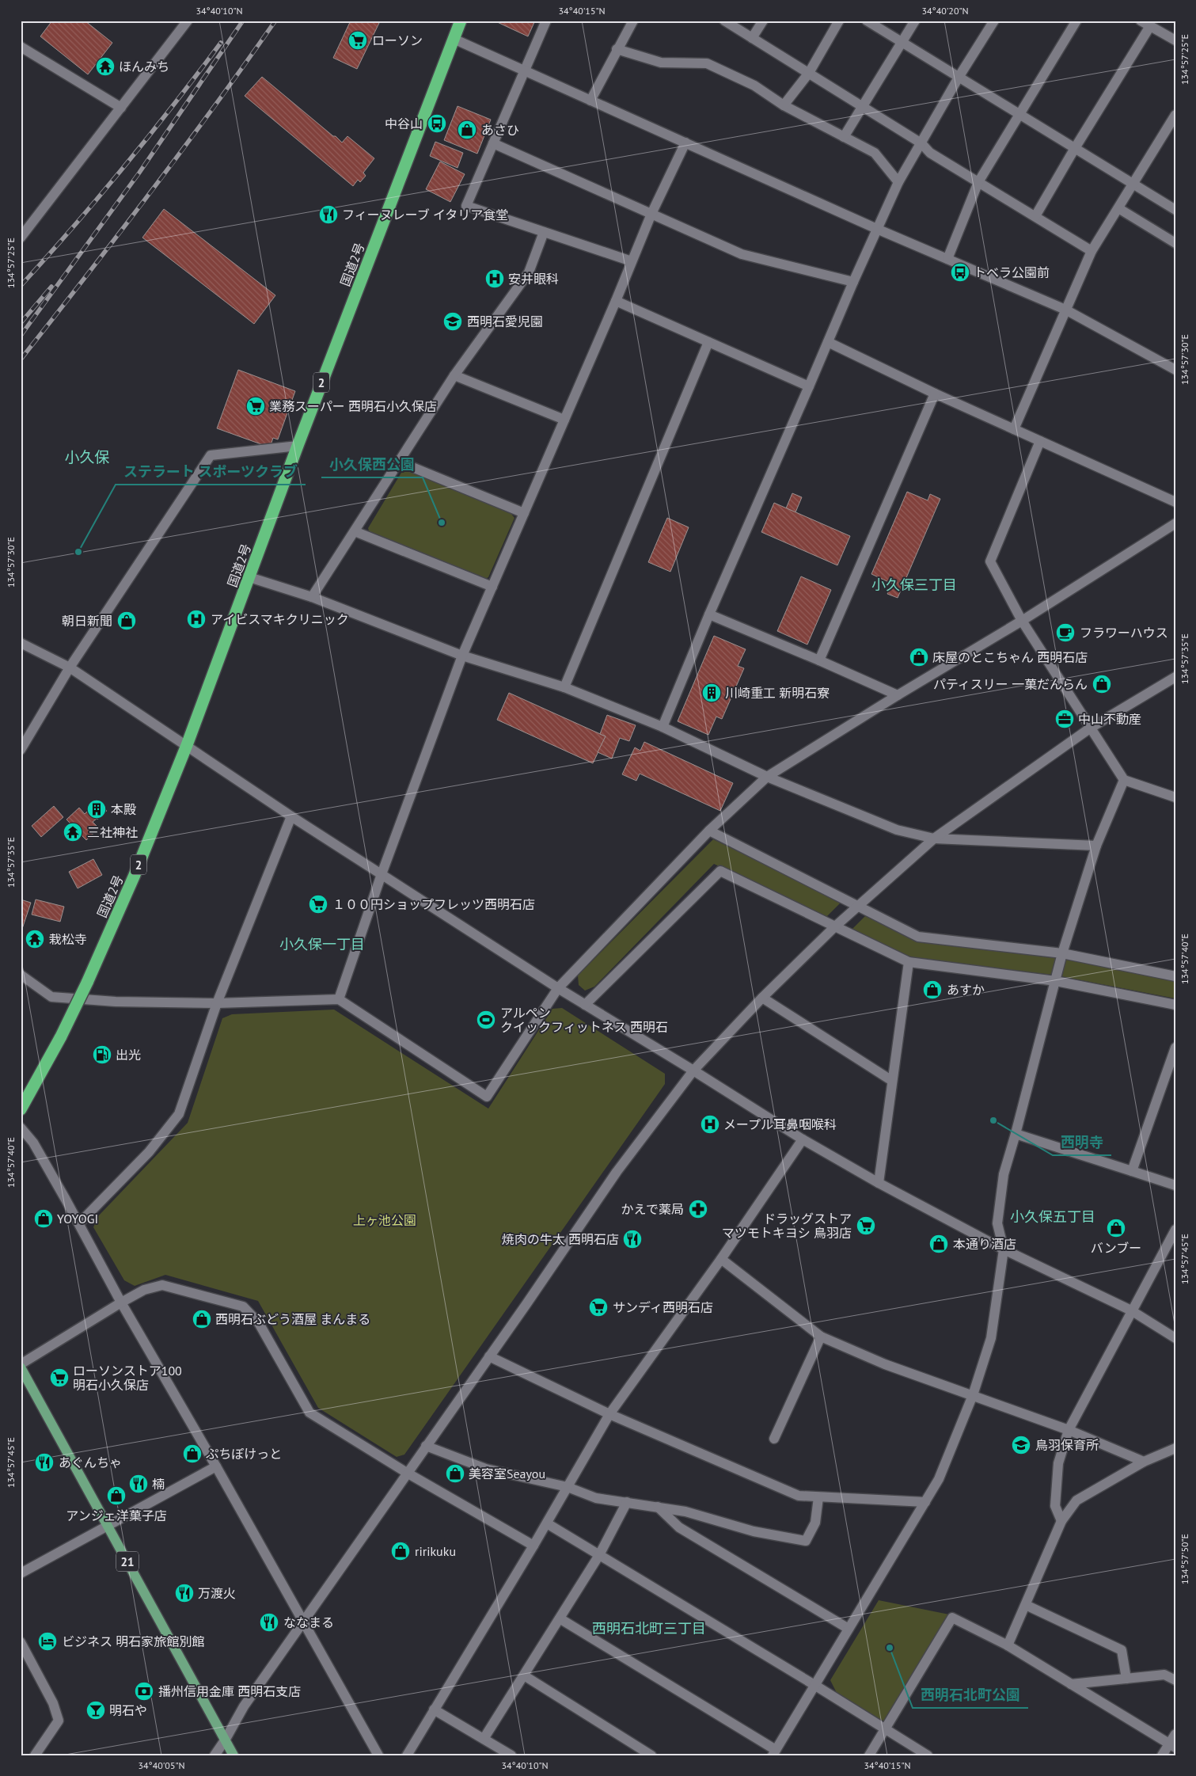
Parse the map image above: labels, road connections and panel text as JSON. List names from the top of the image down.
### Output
{
  "streets": {
    "highway": ["国道2号", "2"],
    "main road": ["21"]
  },
  "districts": [
    "小久保",
    "小久保三丁目",
    "小久保一丁目",
    "小久保五丁目",
    "西明石北町三丁目"
  ],
  "parks": ["上ヶ池公園"],
  "places": {
    "supermarket": [
      "ローソン",
      "業務スーパー 西明石小久保店",
      "１００円ショップフレッツ西明石店",
      "ドラッグストア マツモトキヨシ 鳥羽店",
      "サンディ西明石店",
      "ローソンストア100 明石小久保店"
    ],
    "temple": ["ほんみち", "三社神社", "栽松寺"],
    "bus stop": ["中谷山", "トベラ公園前"],
    "shop": [
      "あさひ",
      "朝日新聞",
      "床屋のとこちゃん 西明石店",
      "パティスリー 一菓だんらん",
      "あすか",
      "YOYOGI",
      "バンブー",
      "本通り酒店",
      "西明石ぶどう酒屋 まんまる",
      "ぷちぽけっと",
      "美容室Seayou",
      "アンジェ洋菓子店",
      "ririkuku"
    ],
    "restaurant": [
      "フィーヌレーブ イタリア食堂",
      "焼肉の牛太 西明石店",
      "あぐんちゃ",
      "楠",
      "万渡火",
      "ななまる"
    ],
    "hospital": ["安井眼科", "アイビスマキクリニック", "メープル耳鼻咽喉科"],
    "school or university": ["西明石愛児園", "鳥羽保育所"],
    "other": [
      "小久保西公園",
      "ステラート スポーツクラブ",
      "西明寺",
      "西明石北町公園"
    ],
    "cafe": ["フラワーハウス"],
    "building": ["川崎重工 新明石寮", "本殿"],
    "office": ["中山不動産"],
    "sports": ["アルペン クイックフィットネス 西明石"],
    "fuel station": ["出光"],
    "pharmacy": ["かえで薬局"],
    "hotel": ["ビジネス 明石家旅館別館"],
    "bank": ["播州信用金庫 西明石支店"],
    "bar": ["明石や"]
  },
  "coordinates": [
    "34°40'10\"N",
    "34°40'15\"N",
    "34°40'20\"N",
    "134°57'25\"E",
    "134°57'30\"E",
    "134°57'35\"E",
    "134°57'40\"E",
    "134°57'45\"E",
    "134°57'50\"E",
    "34°40'05\"N"
  ]
}
